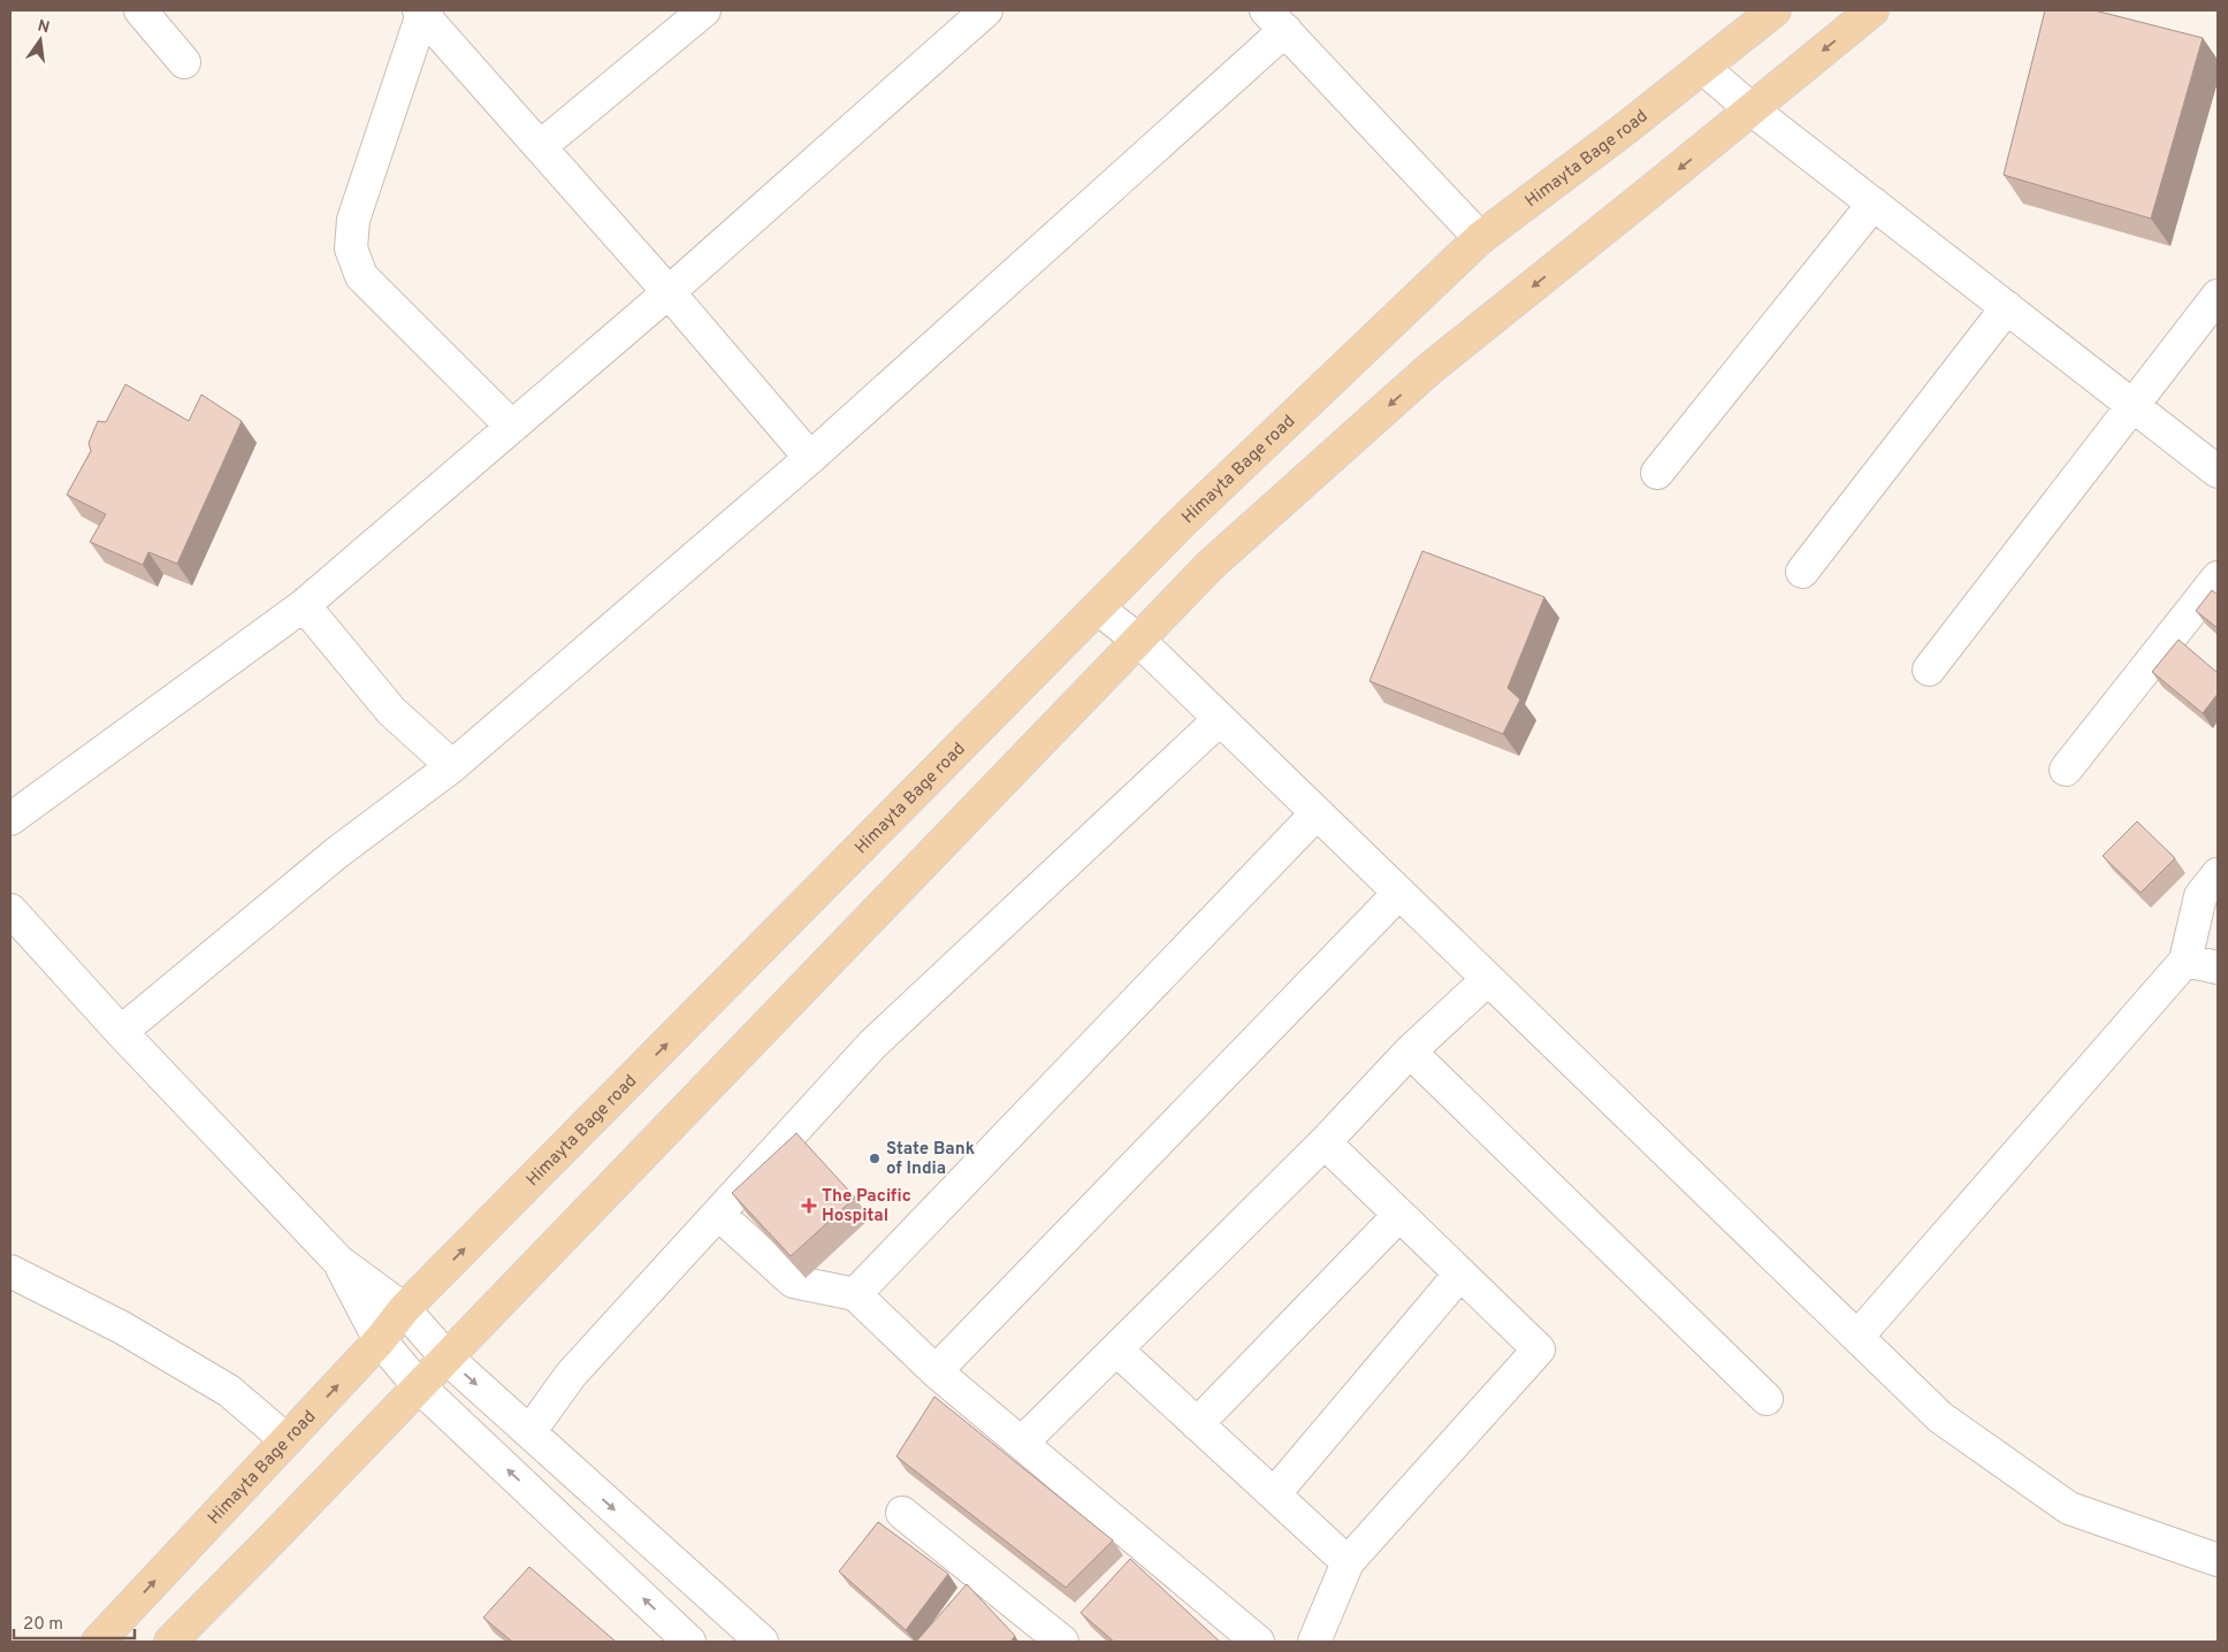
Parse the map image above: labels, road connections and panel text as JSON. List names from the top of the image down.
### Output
{
  "streets": {
    "main road": ["Himayta Bage road"]
  },
  "places": {
    "other": ["State Bank of India"],
    "health": ["The Pacific Hospital"]
  },
  "scale_bar": "20 m",
  "north": "top"
}
